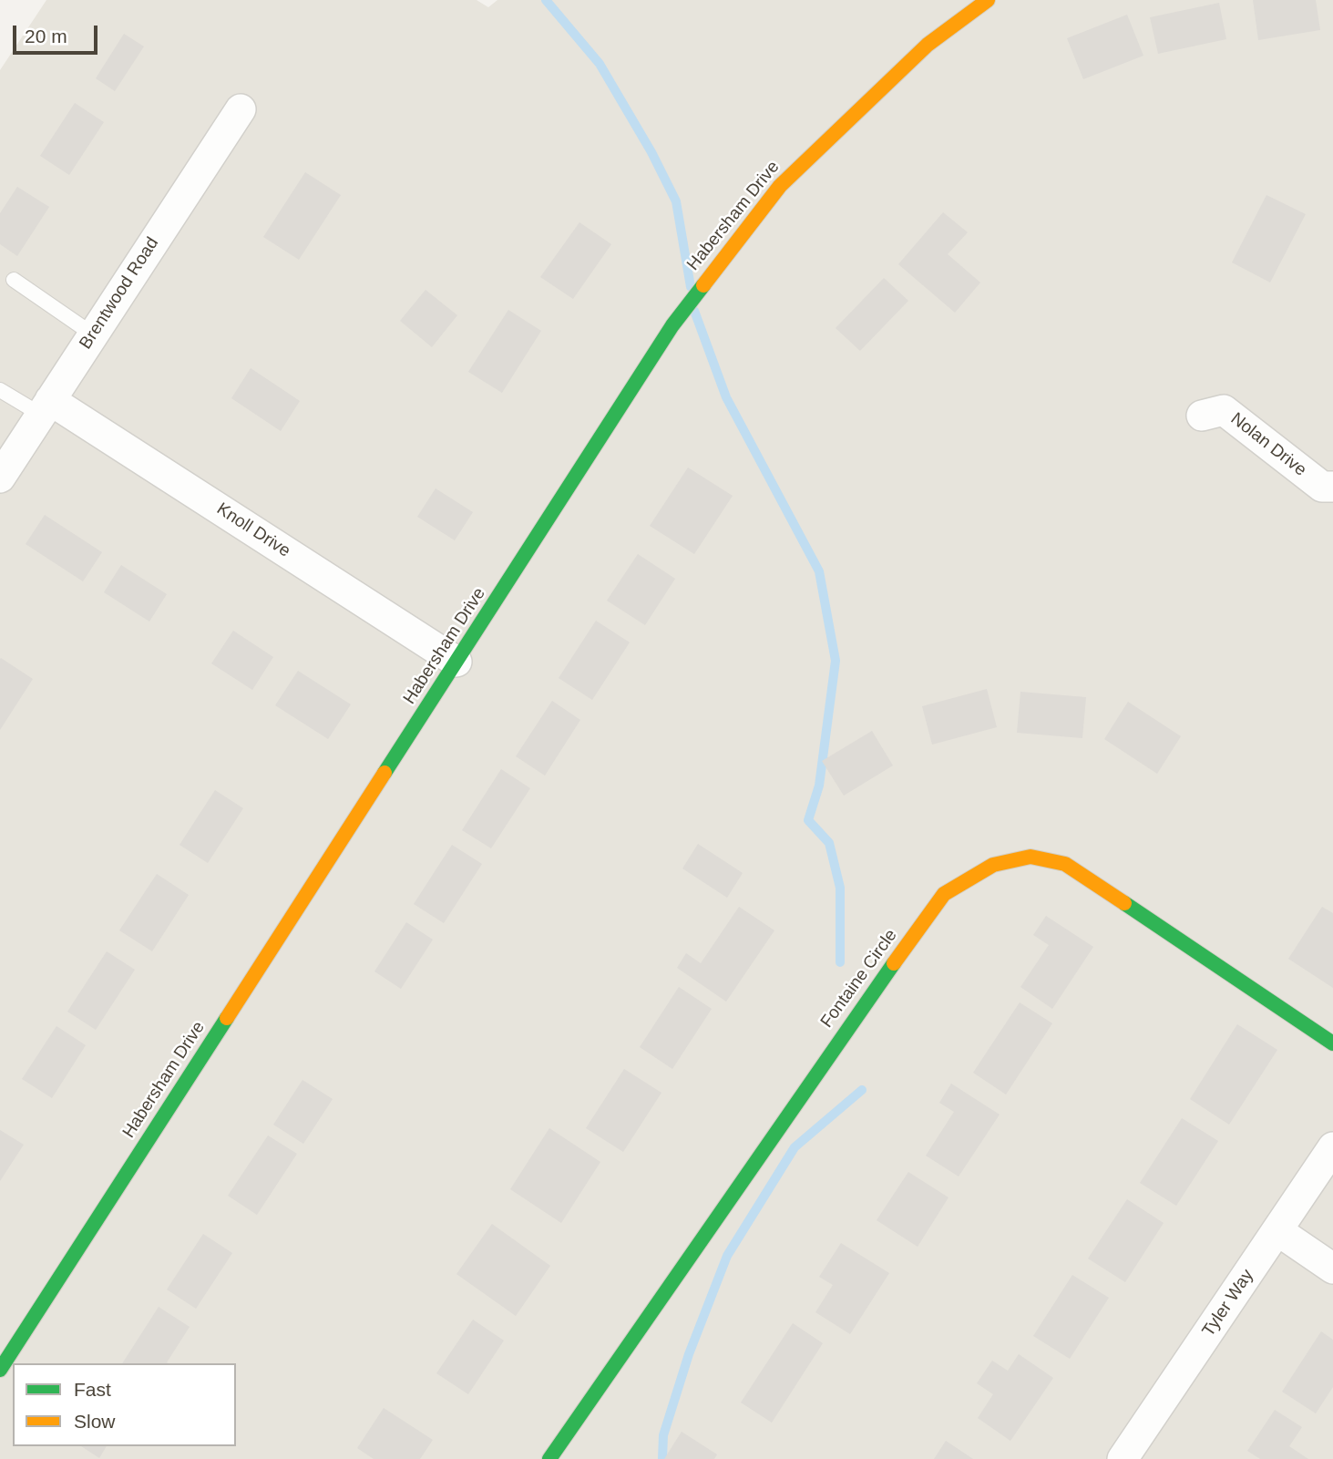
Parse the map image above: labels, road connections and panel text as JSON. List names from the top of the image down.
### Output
{
  "streets": {
    "street": [
      "Habersham Drive",
      "Brentwood Road",
      "Nolan Drive",
      "Knoll Drive",
      "Fontaine Circle",
      "Tyler Way"
    ]
  },
  "crossings": [
    ["Habersham Drive", "Knoll Drive"],
    ["Brentwood Road", "Knoll Drive"]
  ],
  "legend": ["Fast", "Slow"],
  "scale_bar": "20 m"
}
